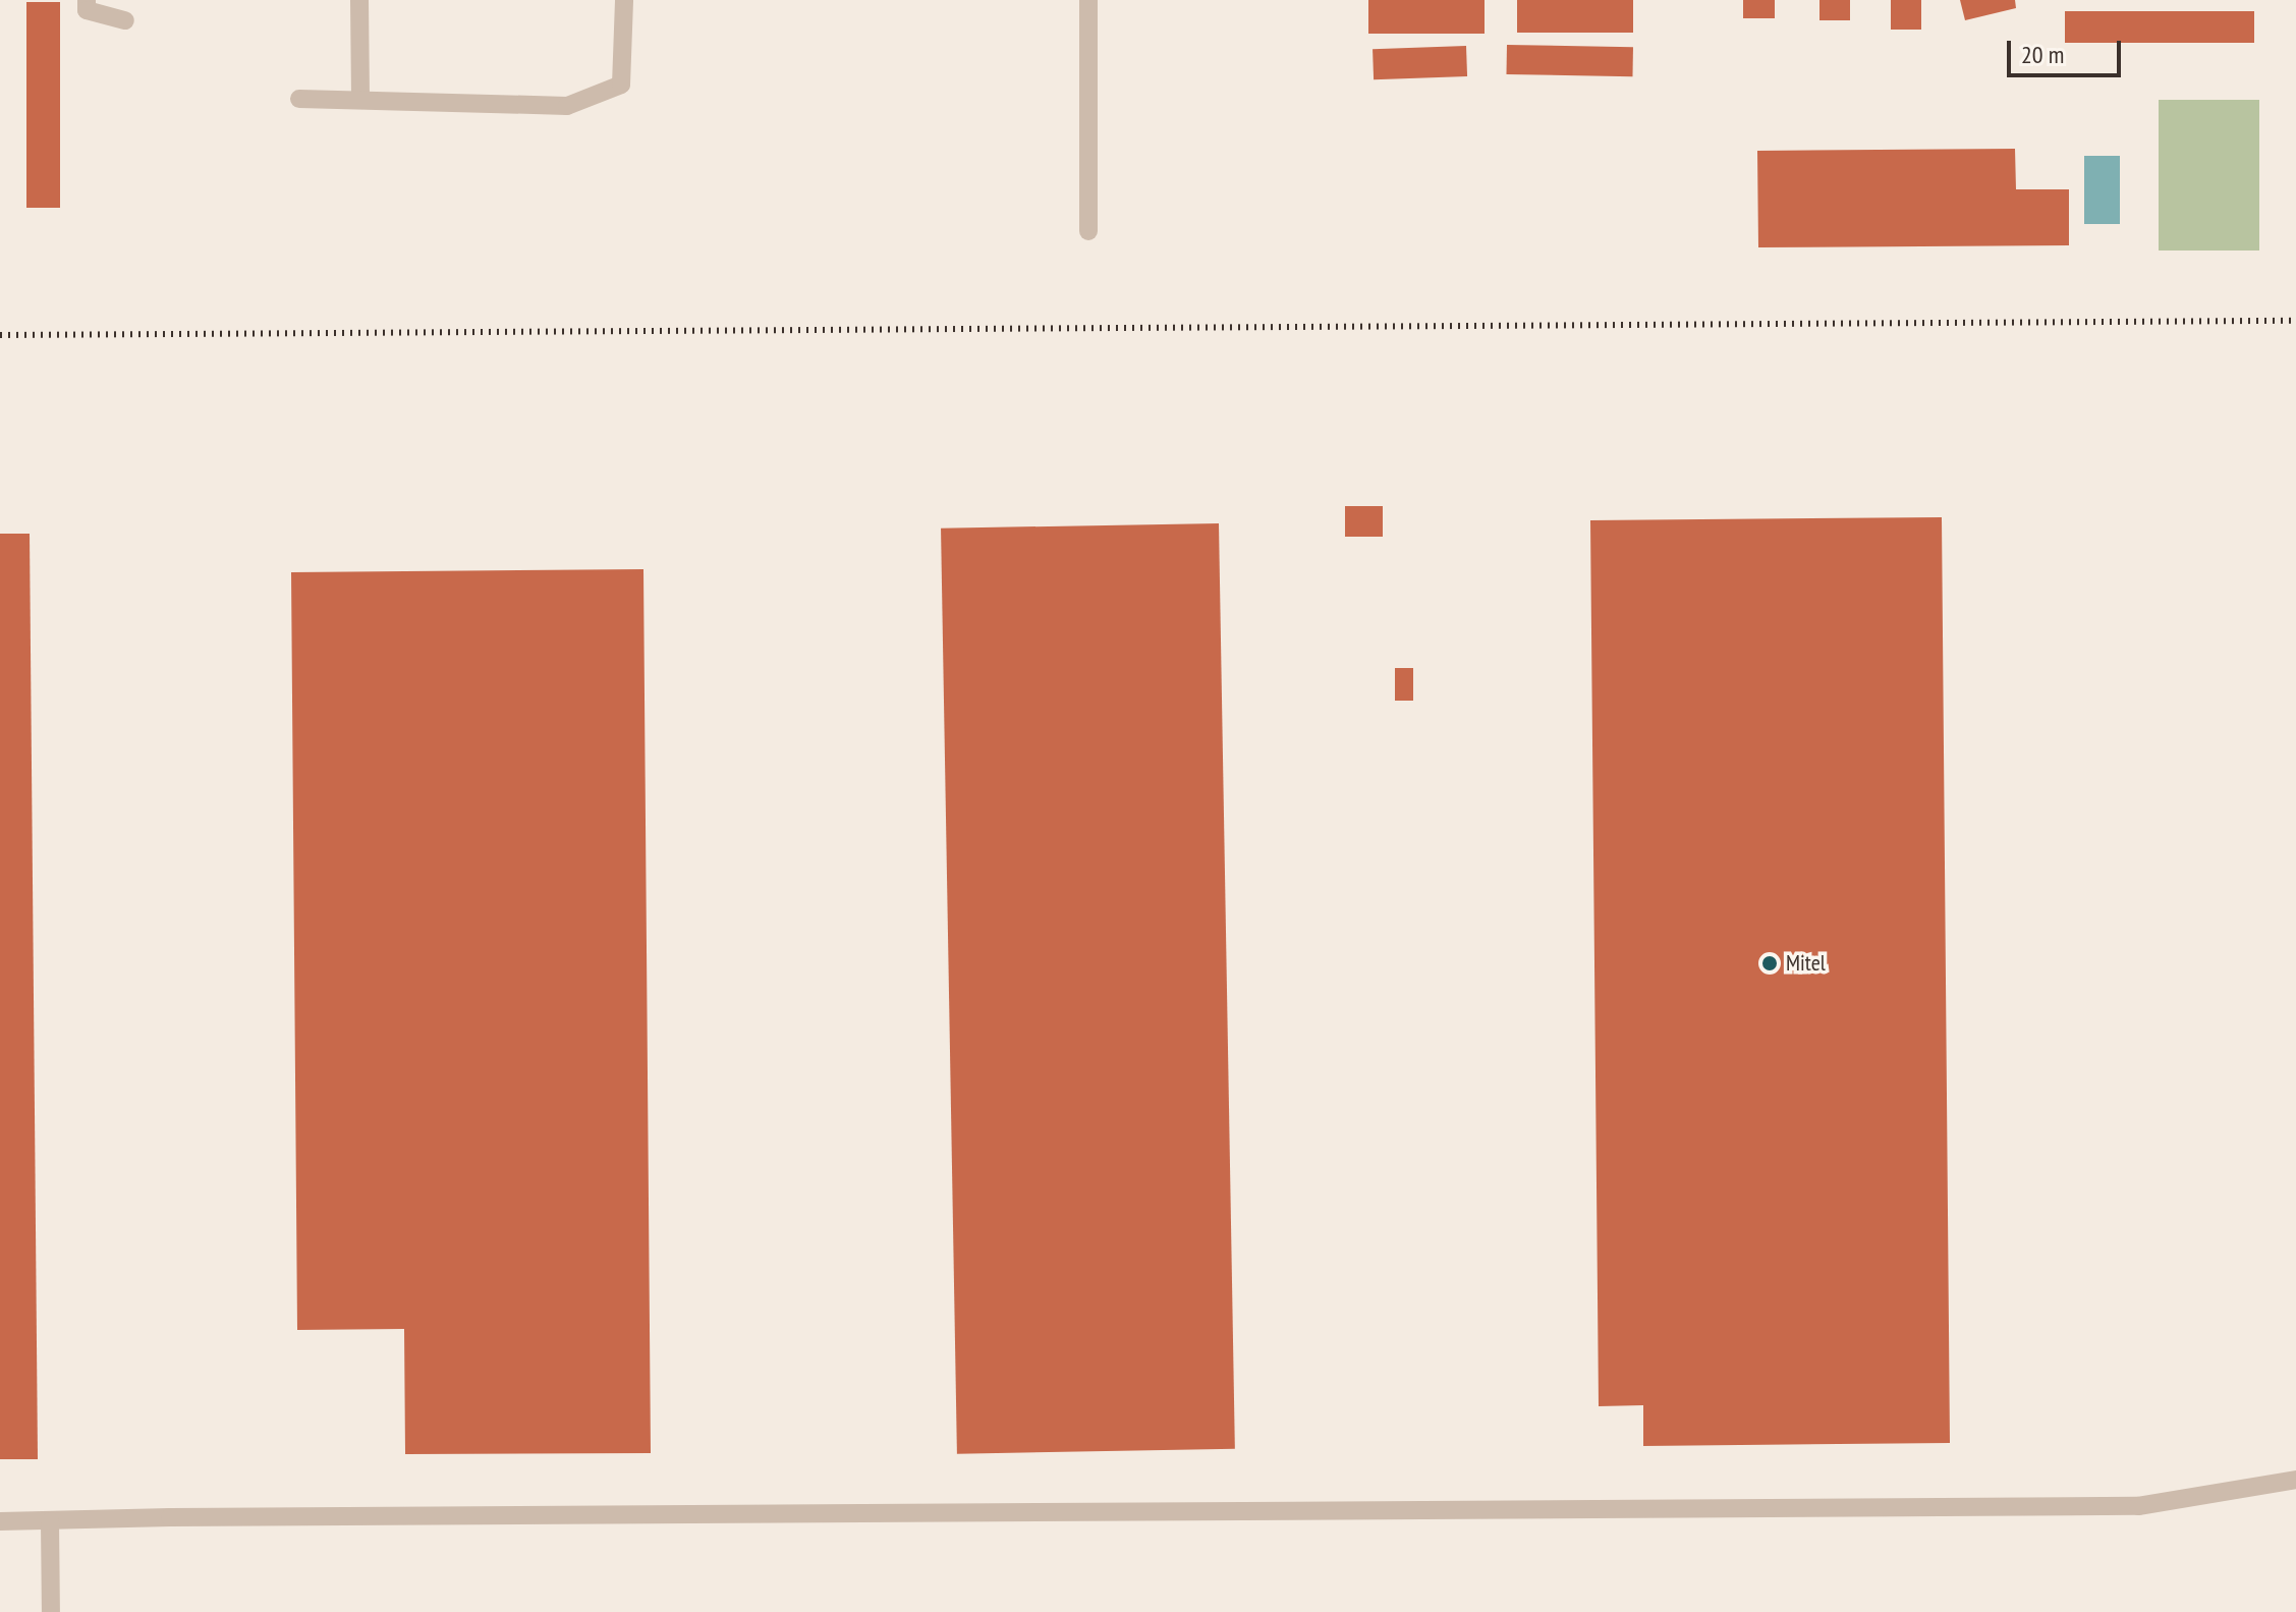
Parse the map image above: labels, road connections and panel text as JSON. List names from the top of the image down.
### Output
{
  "places": ["Mitel"],
  "scale_bar": "20 m"
}
